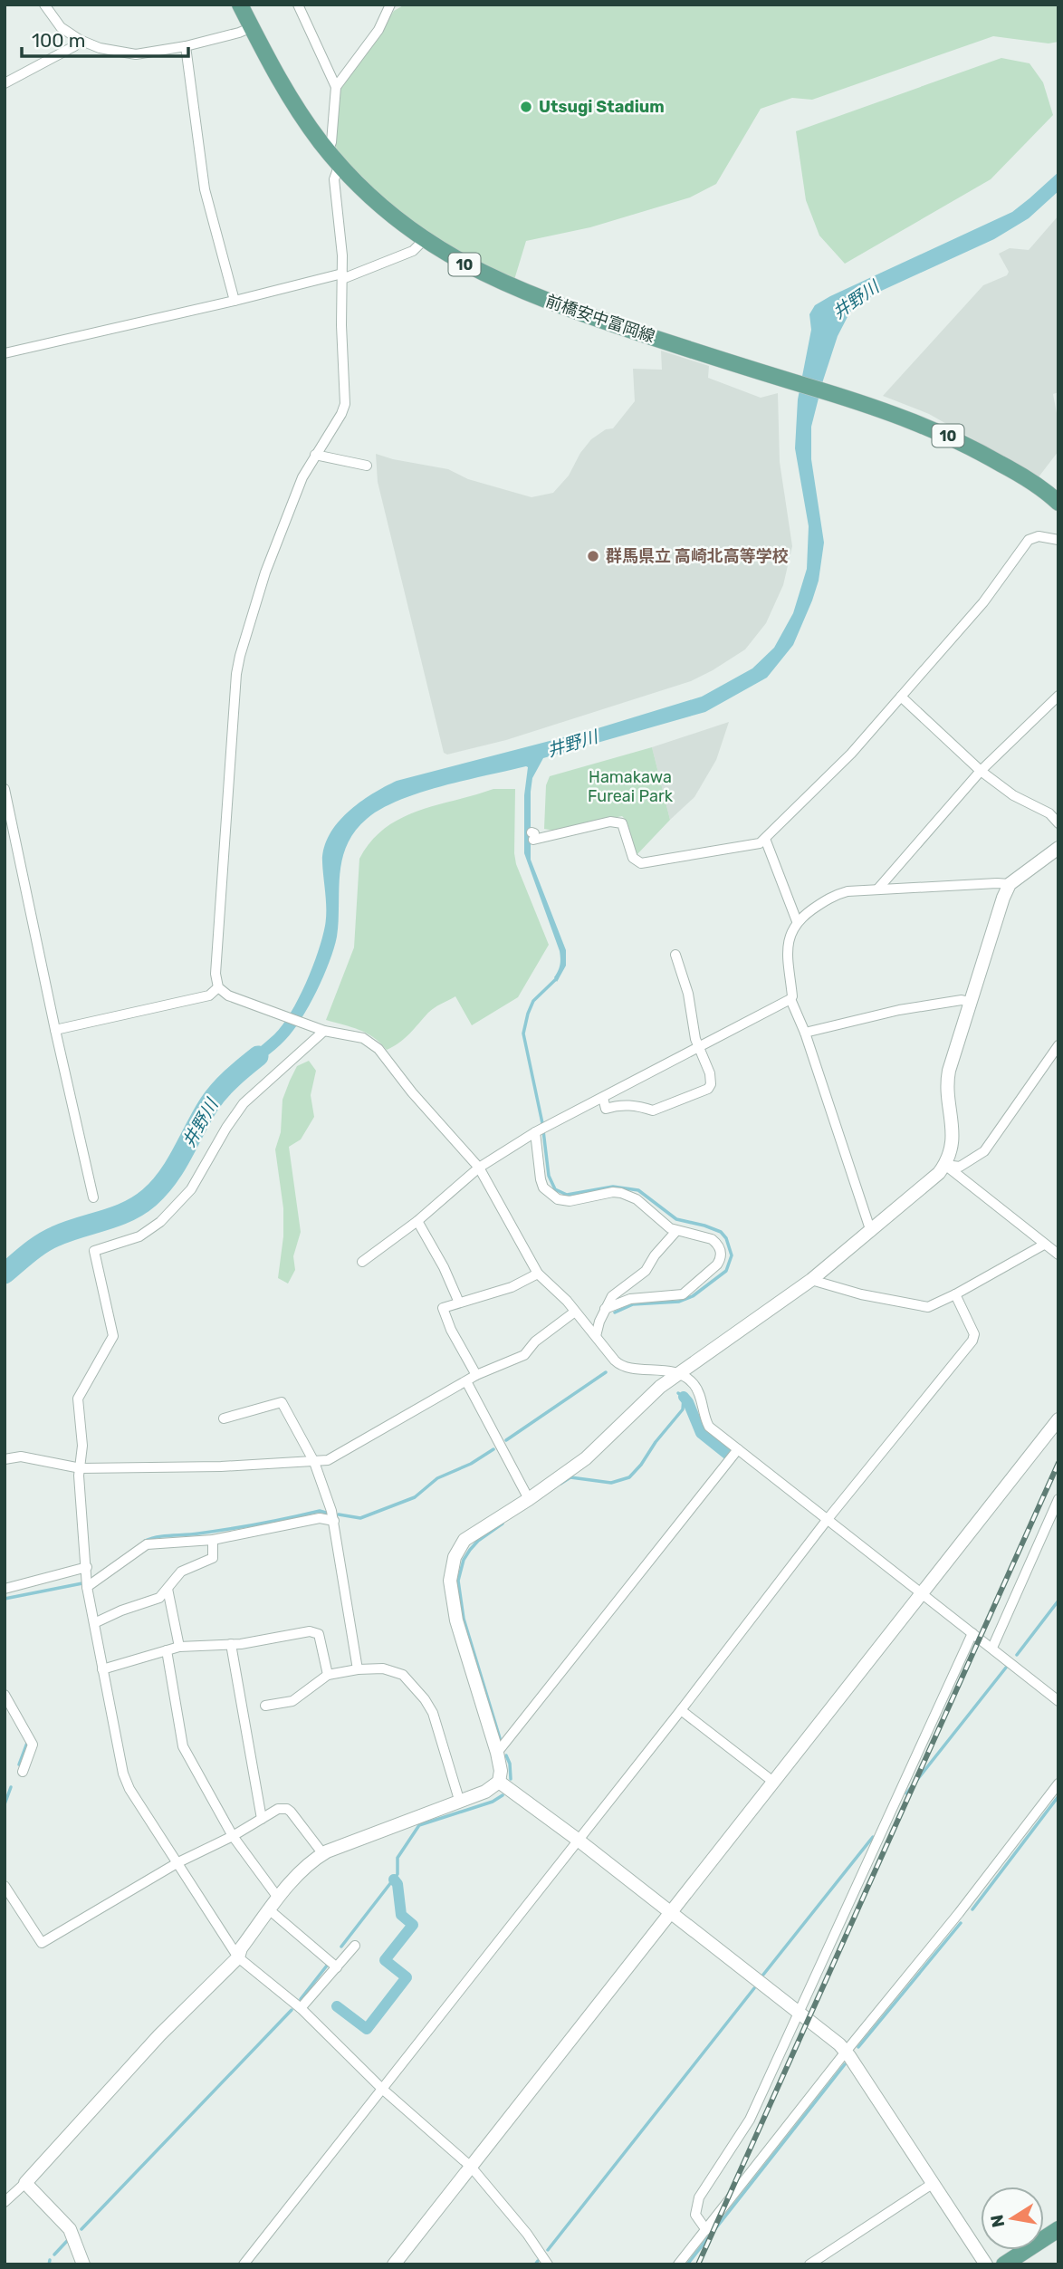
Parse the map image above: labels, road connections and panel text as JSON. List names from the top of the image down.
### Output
{
  "streets": {
    "main road": ["10", "前橋安中富岡線"]
  },
  "water": ["井野川"],
  "parks": ["Hamakawa Fureai Park"],
  "places": ["Utsugi Stadium", "群馬県立 高崎北高等学校"],
  "scale_bar": "100 m",
  "north": "left"
}
